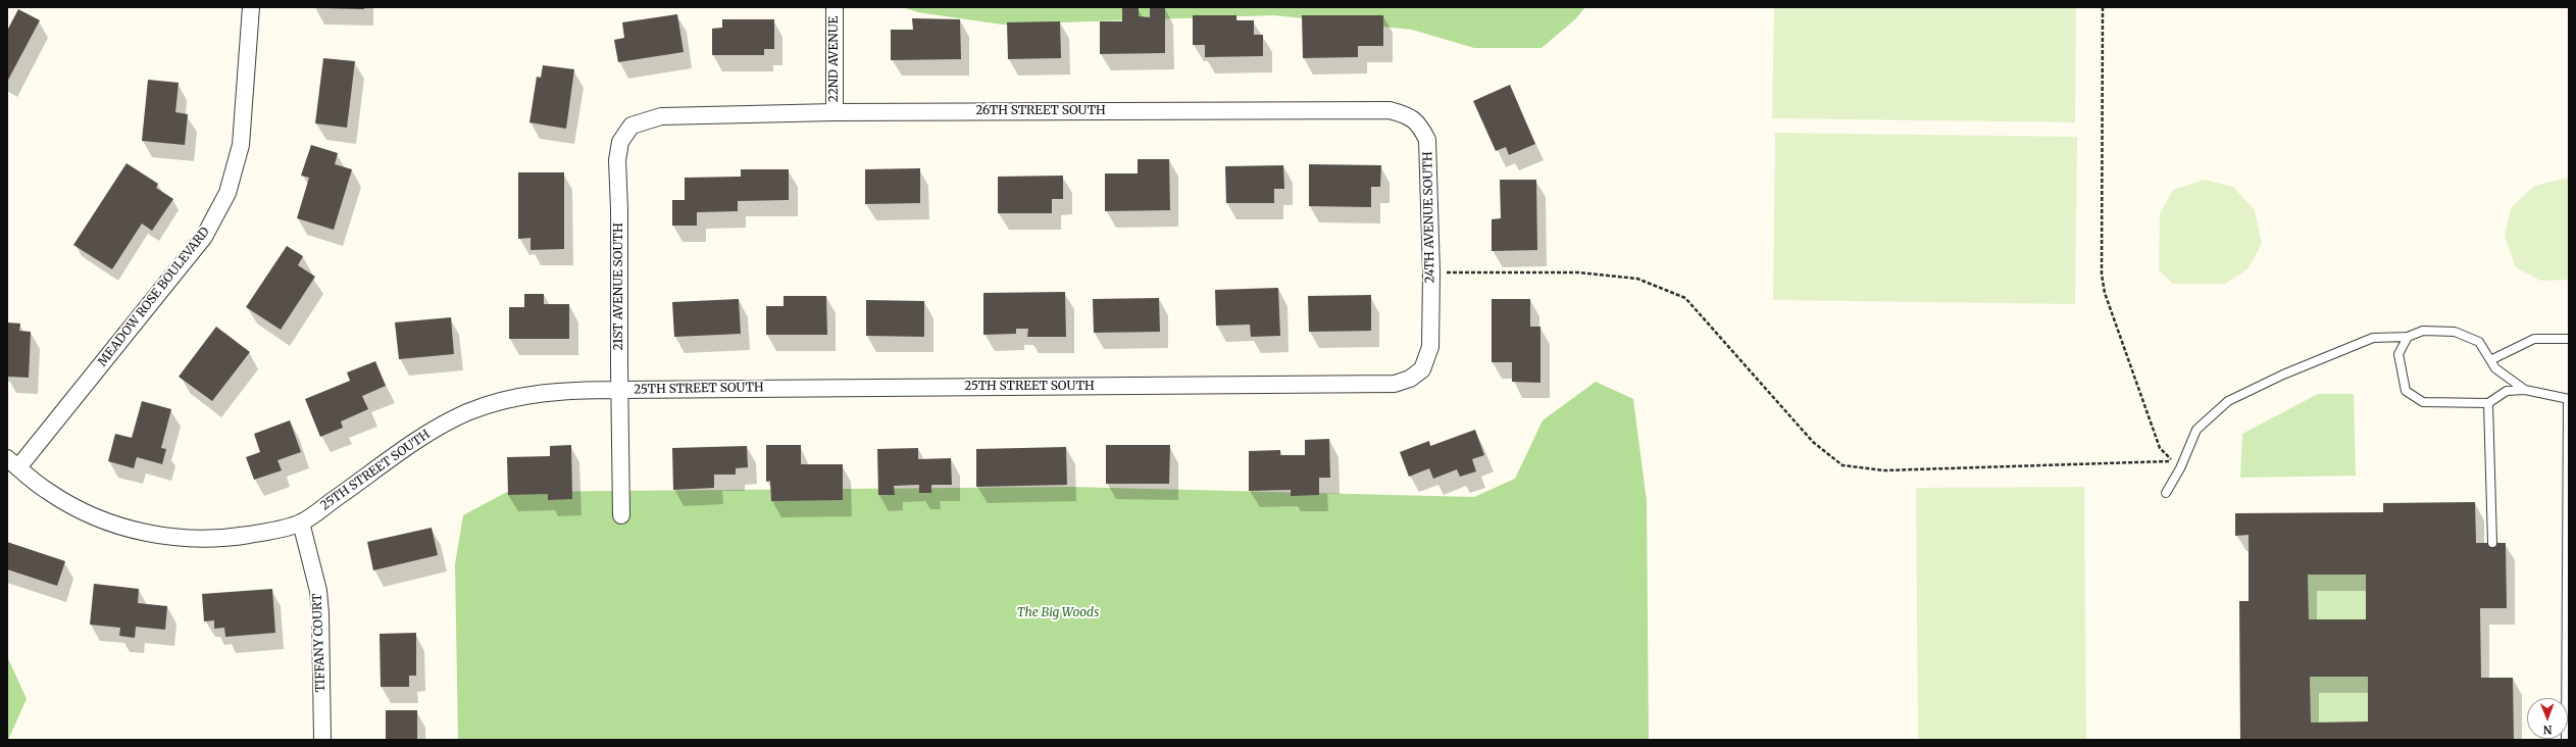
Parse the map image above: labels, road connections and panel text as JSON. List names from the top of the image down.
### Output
{
  "streets": {
    "street": [
      "22ND AVENUE",
      "26TH STREET SOUTH",
      "24TH AVENUE SOUTH",
      "21ST AVENUE SOUTH",
      "MEADOW ROSE BOULEVARD",
      "25TH STREET SOUTH",
      "TIFFANY COURT"
    ]
  },
  "crossings": [
    ["22ND AVENUE", "26TH STREET SOUTH"],
    ["26TH STREET SOUTH", "24TH AVENUE SOUTH"],
    ["26TH STREET SOUTH", "21ST AVENUE SOUTH"],
    ["24TH AVENUE SOUTH", "25TH STREET SOUTH"],
    ["21ST AVENUE SOUTH", "25TH STREET SOUTH"],
    ["MEADOW ROSE BOULEVARD", "25TH STREET SOUTH"],
    ["25TH STREET SOUTH", "TIFFANY COURT"]
  ],
  "parks": ["The Big Woods"],
  "north": "bottom"
}
